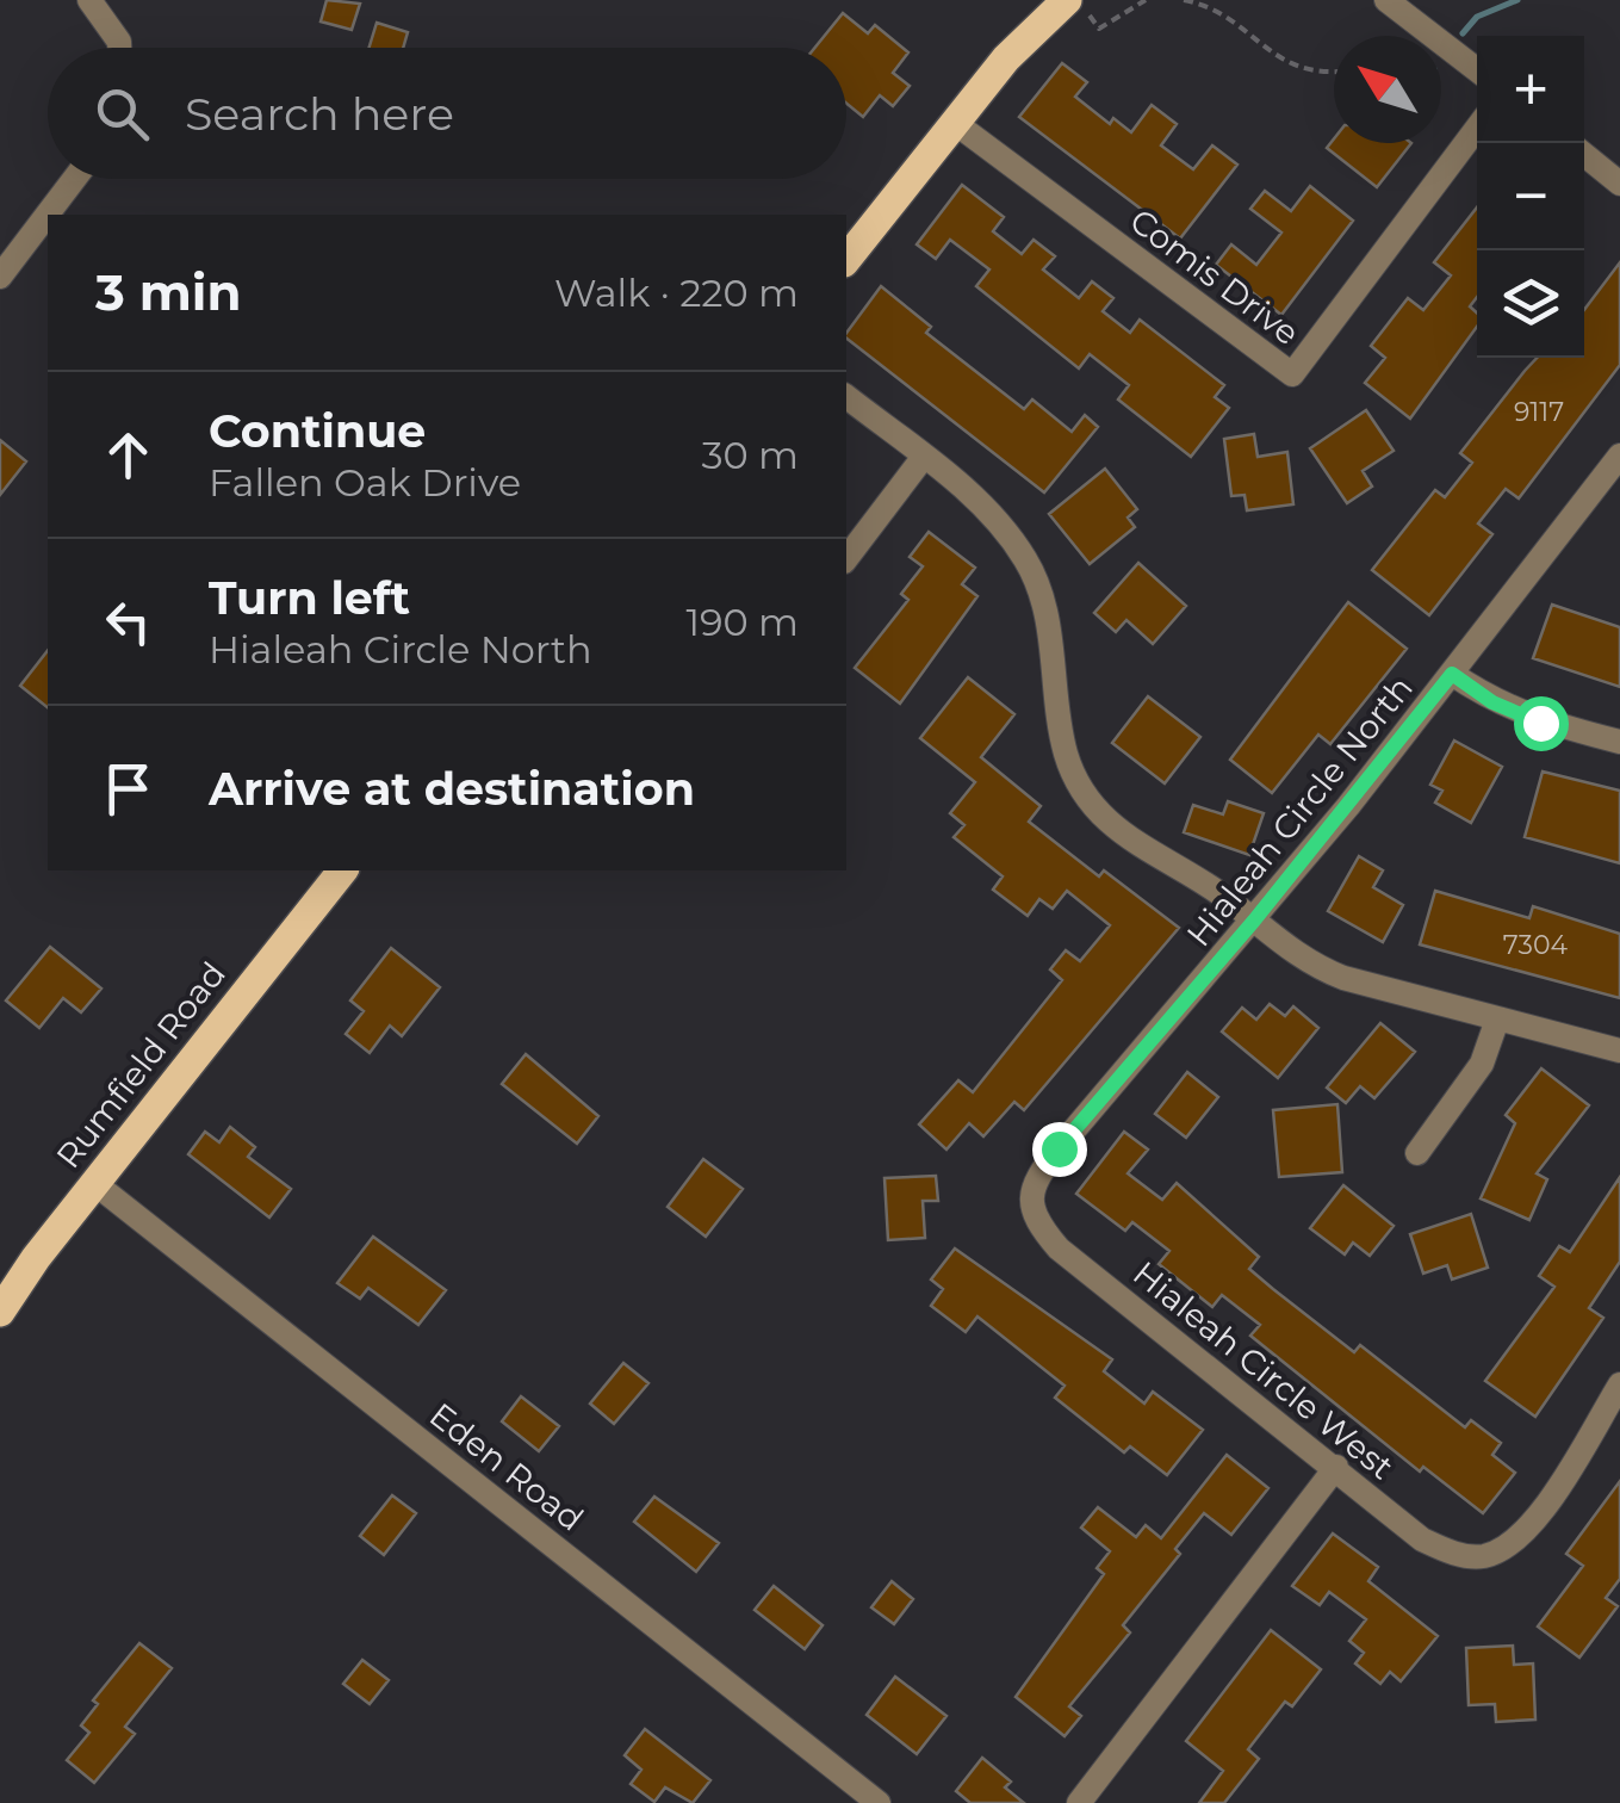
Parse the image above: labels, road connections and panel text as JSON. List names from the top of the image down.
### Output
{
  "streets": {
    "main road": ["Rumfield Road"],
    "street": [
      "Comis Drive",
      "Hialeah Circle North",
      "Hialeah Circle West",
      "Eden Road"
    ]
  },
  "crossings": [
    ["Hialeah Circle North", "Hialeah Circle West"],
    ["Rumfield Road", "Eden Road"]
  ],
  "house_numbers": ["9117", "7304"],
  "north": "top left",
  "page": {
    "map_buttons": ["+", "−"],
    "search": "Search here",
    "heading": ["3 min", "Walk · 220 m"],
    "list": [
      ["Continue", "Fallen Oak Drive", "30 m"],
      ["Turn left", "Hialeah Circle North", "190 m"],
      "Arrive at destination"
    ]
  }
}
